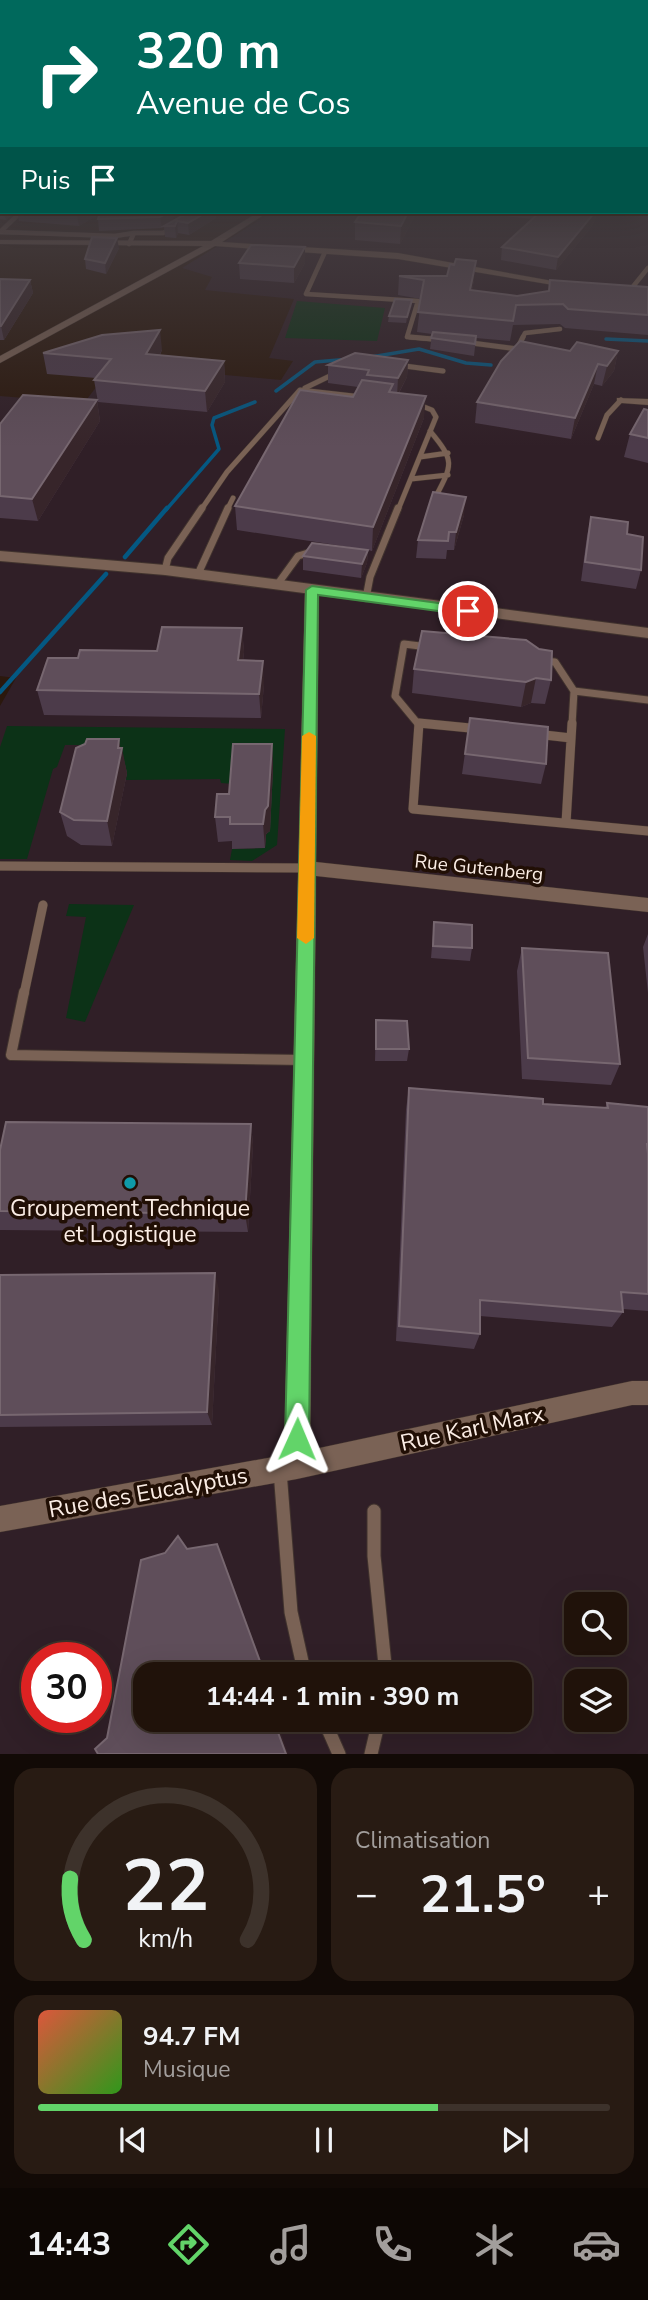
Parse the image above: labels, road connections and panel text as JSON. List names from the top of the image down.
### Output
{
  "streets": {
    "street": ["Rue Gutenberg", "Rue Karl Marx", "Rue des Eucalyptus"]
  },
  "crossings": [
    ["Rue Karl Marx", "Rue des Eucalyptus"]
  ],
  "places": ["Groupement Technique et Logistique"],
  "page": {
    "turn": ["320 m", "Avenue de Cos"],
    "then": "Puis",
    "limit": "30",
    "trip": "14:44 · 1 min · 390 m",
    "tile": "Climatisation",
    "heat": ["−", "21.5°", "+"],
    "song": ["94.7 FM", "Musique"],
    "tabs": "14:43",
    "gauge": ["22", "km/h"]
  }
}
